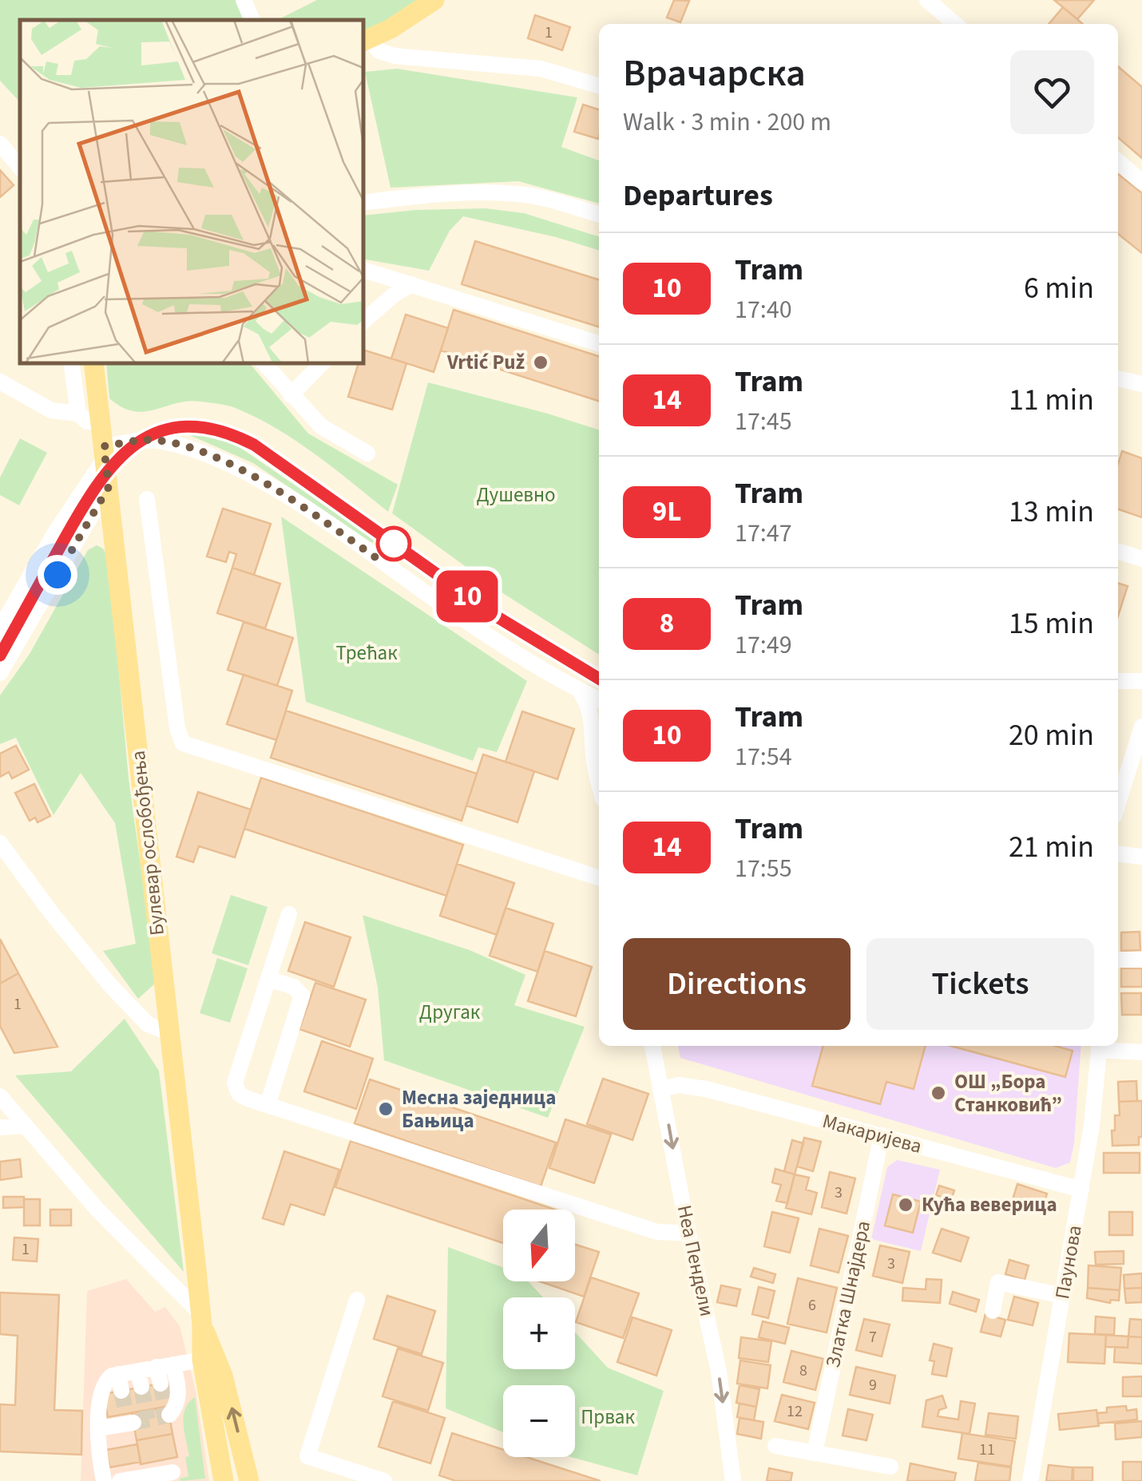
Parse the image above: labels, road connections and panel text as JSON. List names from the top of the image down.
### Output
{
  "streets": {
    "main road": ["Булевар ослобођења"],
    "street": [
      "Макаријева",
      "Неа Пендели",
      "Паунова",
      "Златка Шнајдера"
    ]
  },
  "crossings": [
    ["Макаријева", "Неа Пендели"],
    ["Макаријева", "Паунова"],
    ["Макаријева", "Златка Шнајдера"]
  ],
  "one_way": ["Неа Пендели"],
  "parks": [
    "Душевно",
    "Трећак",
    "Другак",
    "Првак"
  ],
  "places": [
    "Vrtić Puž",
    "ОШ „Бора Станковић”",
    "Месна заједница Бањица",
    "Кућа веверица"
  ],
  "lines": ["tram line 10"],
  "house_numbers": [
    "1",
    "1",
    "3",
    "1",
    "3",
    "6",
    "7",
    "8",
    "9",
    "12",
    "11"
  ],
  "north": "bottom",
  "page": {
    "on_map": "10",
    "heading": [
      ["Врачарска", "Walk · 3 min · 200 m"],
      "Departures"
    ],
    "list": [
      {
        "mark": "10",
        "name": "Tram",
        "note": "17:40",
        "value": "6 min"
      },
      {
        "mark": "14",
        "name": "Tram",
        "note": "17:45",
        "value": "11 min"
      },
      {
        "mark": "9L",
        "name": "Tram",
        "note": "17:47",
        "value": "13 min"
      },
      {
        "mark": "8",
        "name": "Tram",
        "note": "17:49",
        "value": "15 min"
      },
      {
        "mark": "10",
        "name": "Tram",
        "note": "17:54",
        "value": "20 min"
      },
      {
        "mark": "14",
        "name": "Tram",
        "note": "17:55",
        "value": "21 min"
      }
    ],
    "buttons": ["Directions", "Tickets"],
    "map_buttons": ["+", "−"]
  }
}
